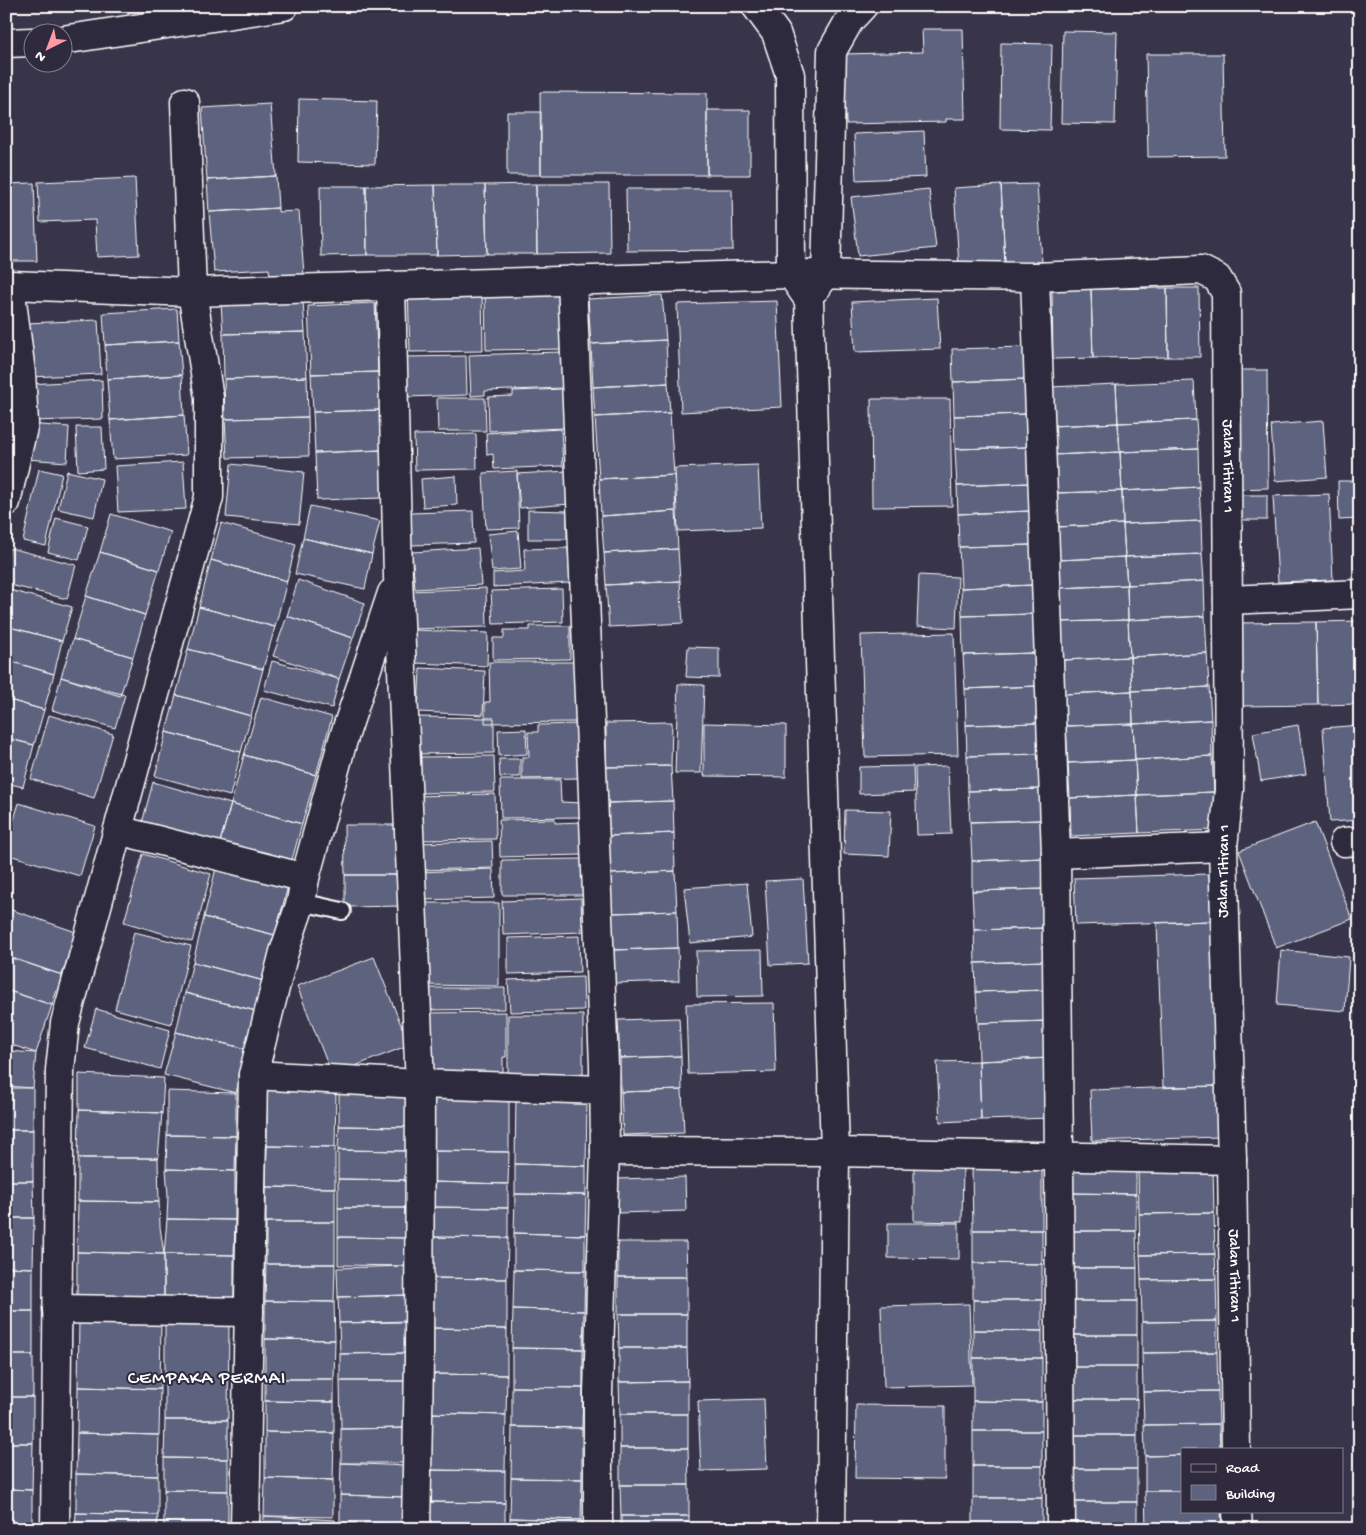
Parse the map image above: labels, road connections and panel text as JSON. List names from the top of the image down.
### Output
{
  "streets": {
    "street": ["Jalan Titiran 1"]
  },
  "districts": ["CEMPAKA PERMAI"],
  "legend": ["Road", "Building"],
  "north": "bottom left"
}
